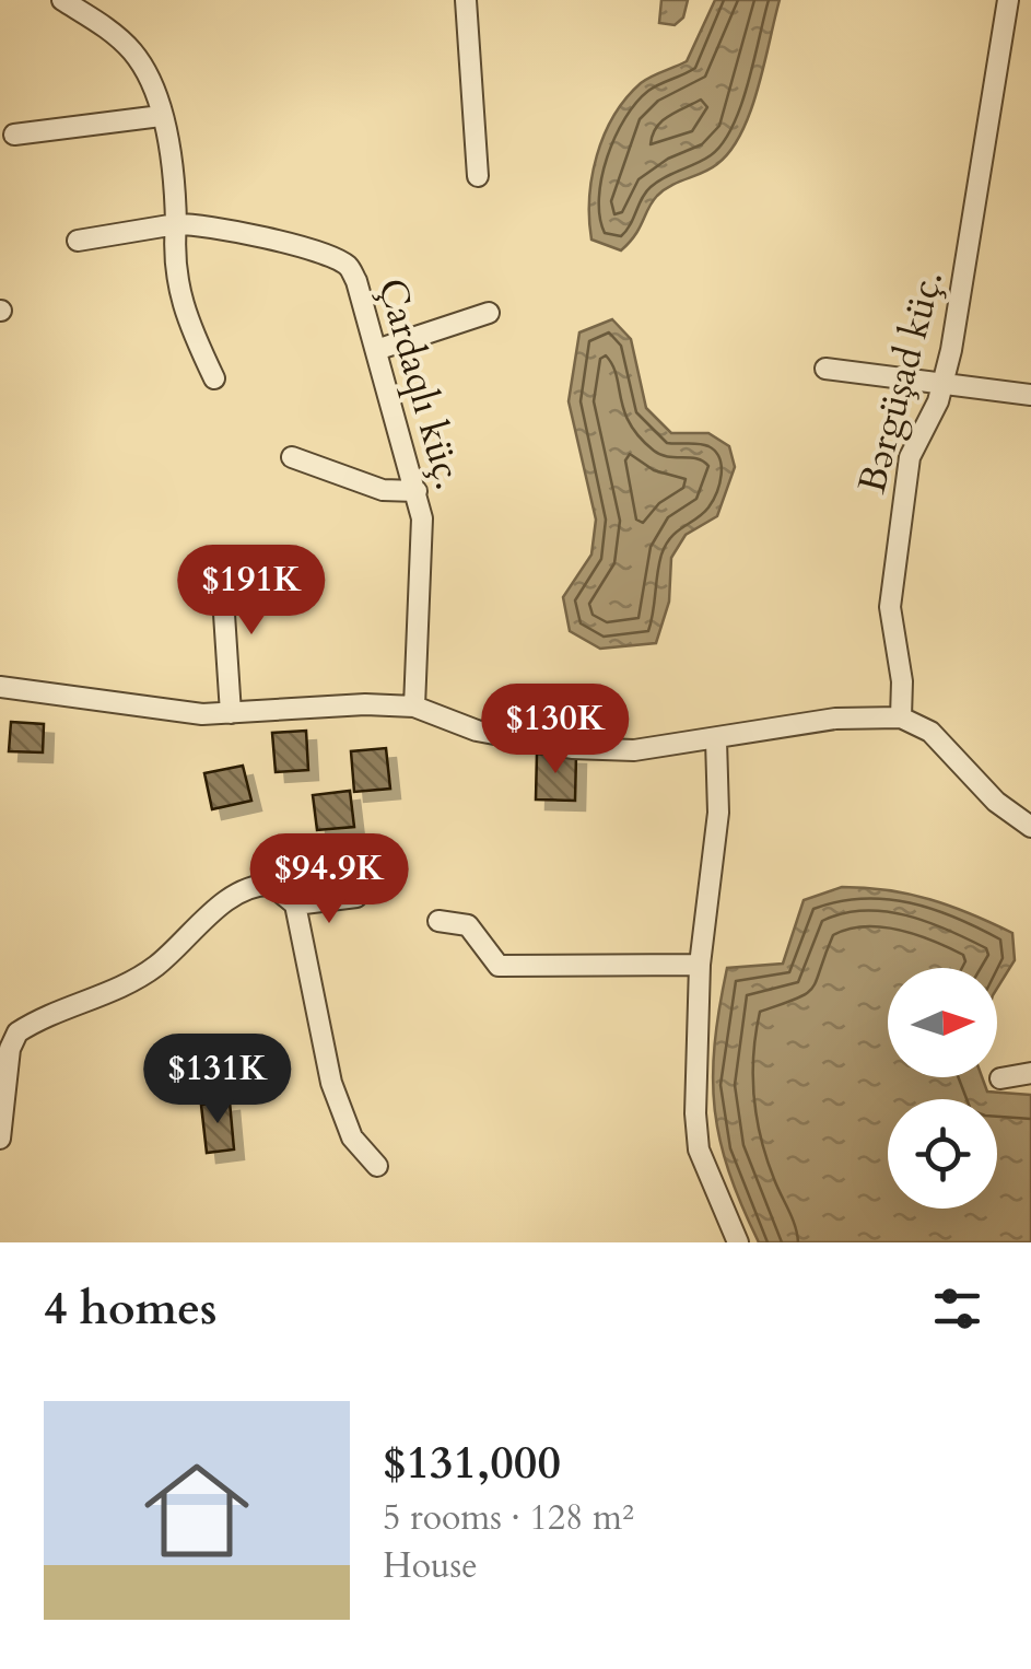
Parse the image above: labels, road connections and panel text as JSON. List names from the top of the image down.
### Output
{
  "streets": {
    "street": ["Bərgüşad küç.", "Çardaqlı küç."]
  },
  "north": "right",
  "page": {
    "price": [
      "$191K",
      "$130K",
      "$94.9K",
      "$131K"
    ],
    "heading": "4 homes",
    "list": [
      {
        "name": "$131,000",
        "note": "5 rooms · 128 m² · House"
      }
    ]
  }
}
